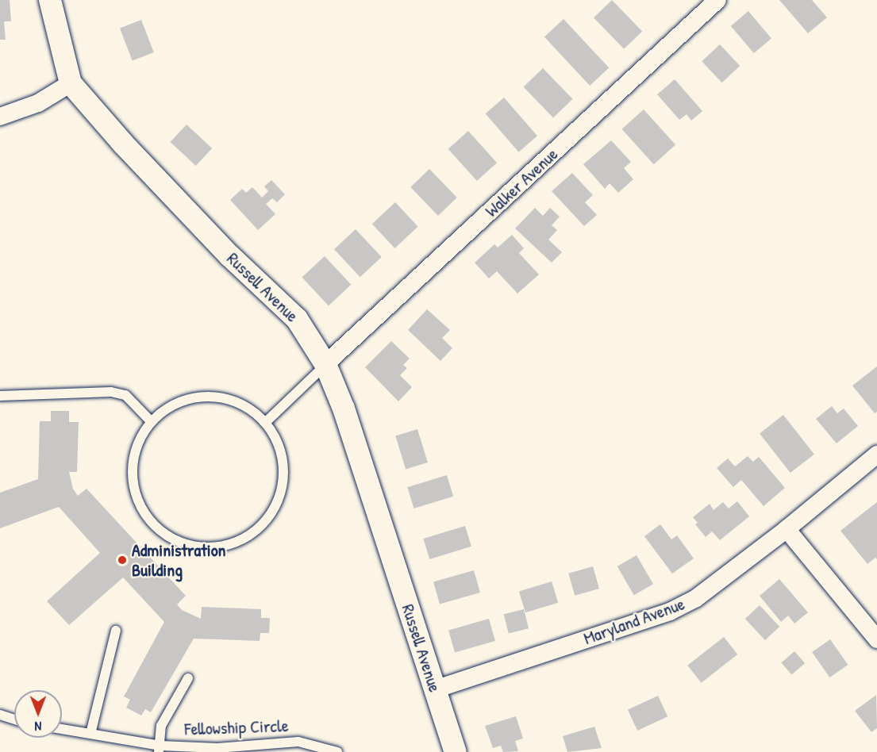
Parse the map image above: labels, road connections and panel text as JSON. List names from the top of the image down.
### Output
{
  "streets": {
    "street": ["Walker Avenue", "Russell Avenue", "Maryland Avenue"],
    "lane": ["Fellowship Circle"]
  },
  "crossings": [
    ["Walker Avenue", "Russell Avenue"],
    ["Russell Avenue", "Maryland Avenue"]
  ],
  "places": ["Administration Building"],
  "north": "bottom"
}
